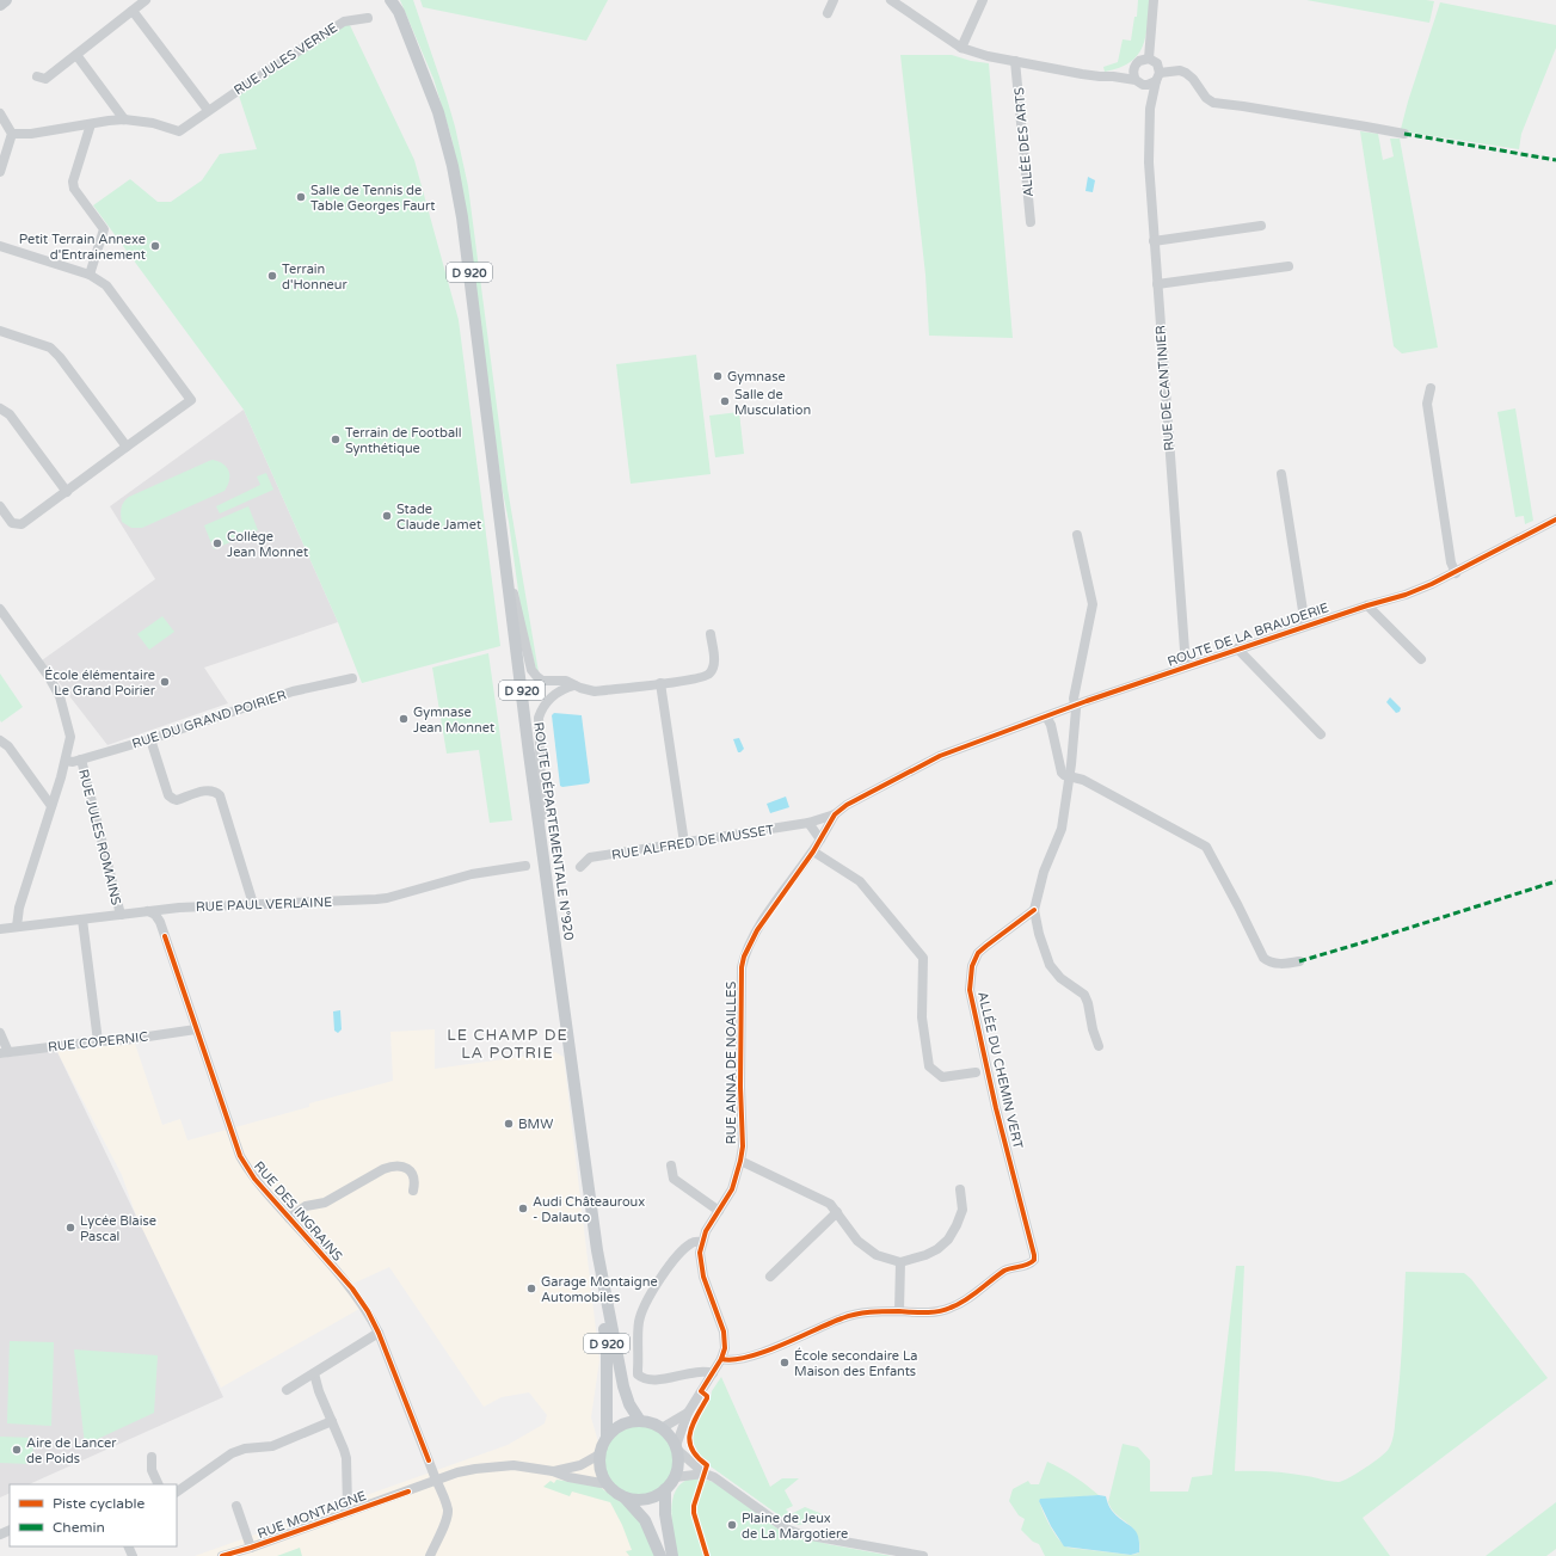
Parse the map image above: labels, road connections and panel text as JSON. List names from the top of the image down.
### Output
{
  "streets": {
    "main road": ["D 920", "ROUTE DÉPARTEMENTALE N°920"],
    "street": [
      "RUE JULES VERNE",
      "ALLÉE DES ARTS",
      "RUE DE CANTINIER",
      "ROUTE DE LA BRAUDERIE",
      "RUE DU GRAND POIRIER",
      "RUE JULES ROMAINS",
      "RUE ALFRED DE MUSSET",
      "RUE PAUL VERLAINE",
      "RUE COPERNIC",
      "RUE ANNA DE NOAILLES",
      "ALLÉE DU CHEMIN VERT",
      "RUE DES INGRAINS",
      "RUE MONTAIGNE"
    ]
  },
  "crossings": [
    ["D 920", "ROUTE DÉPARTEMENTALE N°920"],
    ["D 920", "RUE MONTAIGNE"],
    ["RUE DE CANTINIER", "ROUTE DE LA BRAUDERIE"],
    ["ROUTE DE LA BRAUDERIE", "RUE ALFRED DE MUSSET"],
    ["RUE DU GRAND POIRIER", "RUE JULES ROMAINS"],
    ["RUE JULES ROMAINS", "RUE PAUL VERLAINE"],
    ["RUE ALFRED DE MUSSET", "RUE ANNA DE NOAILLES"],
    ["RUE PAUL VERLAINE", "RUE DES INGRAINS"],
    ["RUE COPERNIC", "RUE DES INGRAINS"],
    ["RUE DES INGRAINS", "RUE MONTAIGNE"]
  ],
  "districts": ["LE CHAMP DE LA POTRIE"],
  "places": [
    "Salle de Tennis de Table Georges Faurt",
    "Petit Terrain Annexe d'Entrainement",
    "Terrain d'Honneur",
    "Gymnase",
    "Salle de Musculation",
    "Terrain de Football Synthétique",
    "Stade Claude Jamet",
    "Collège Jean Monnet",
    "École élémentaire Le Grand Poirier",
    "Gymnase Jean Monnet",
    "BMW",
    "Audi Châteauroux - Dalauto",
    "Lycée Blaise Pascal",
    "Garage Montaigne Automobiles",
    "École secondaire La Maison des Enfants",
    "Aire de Lancer de Poids",
    "Plaine de Jeux de La Margotiere"
  ],
  "legend": ["Piste cyclable", "Chemin"]
}
